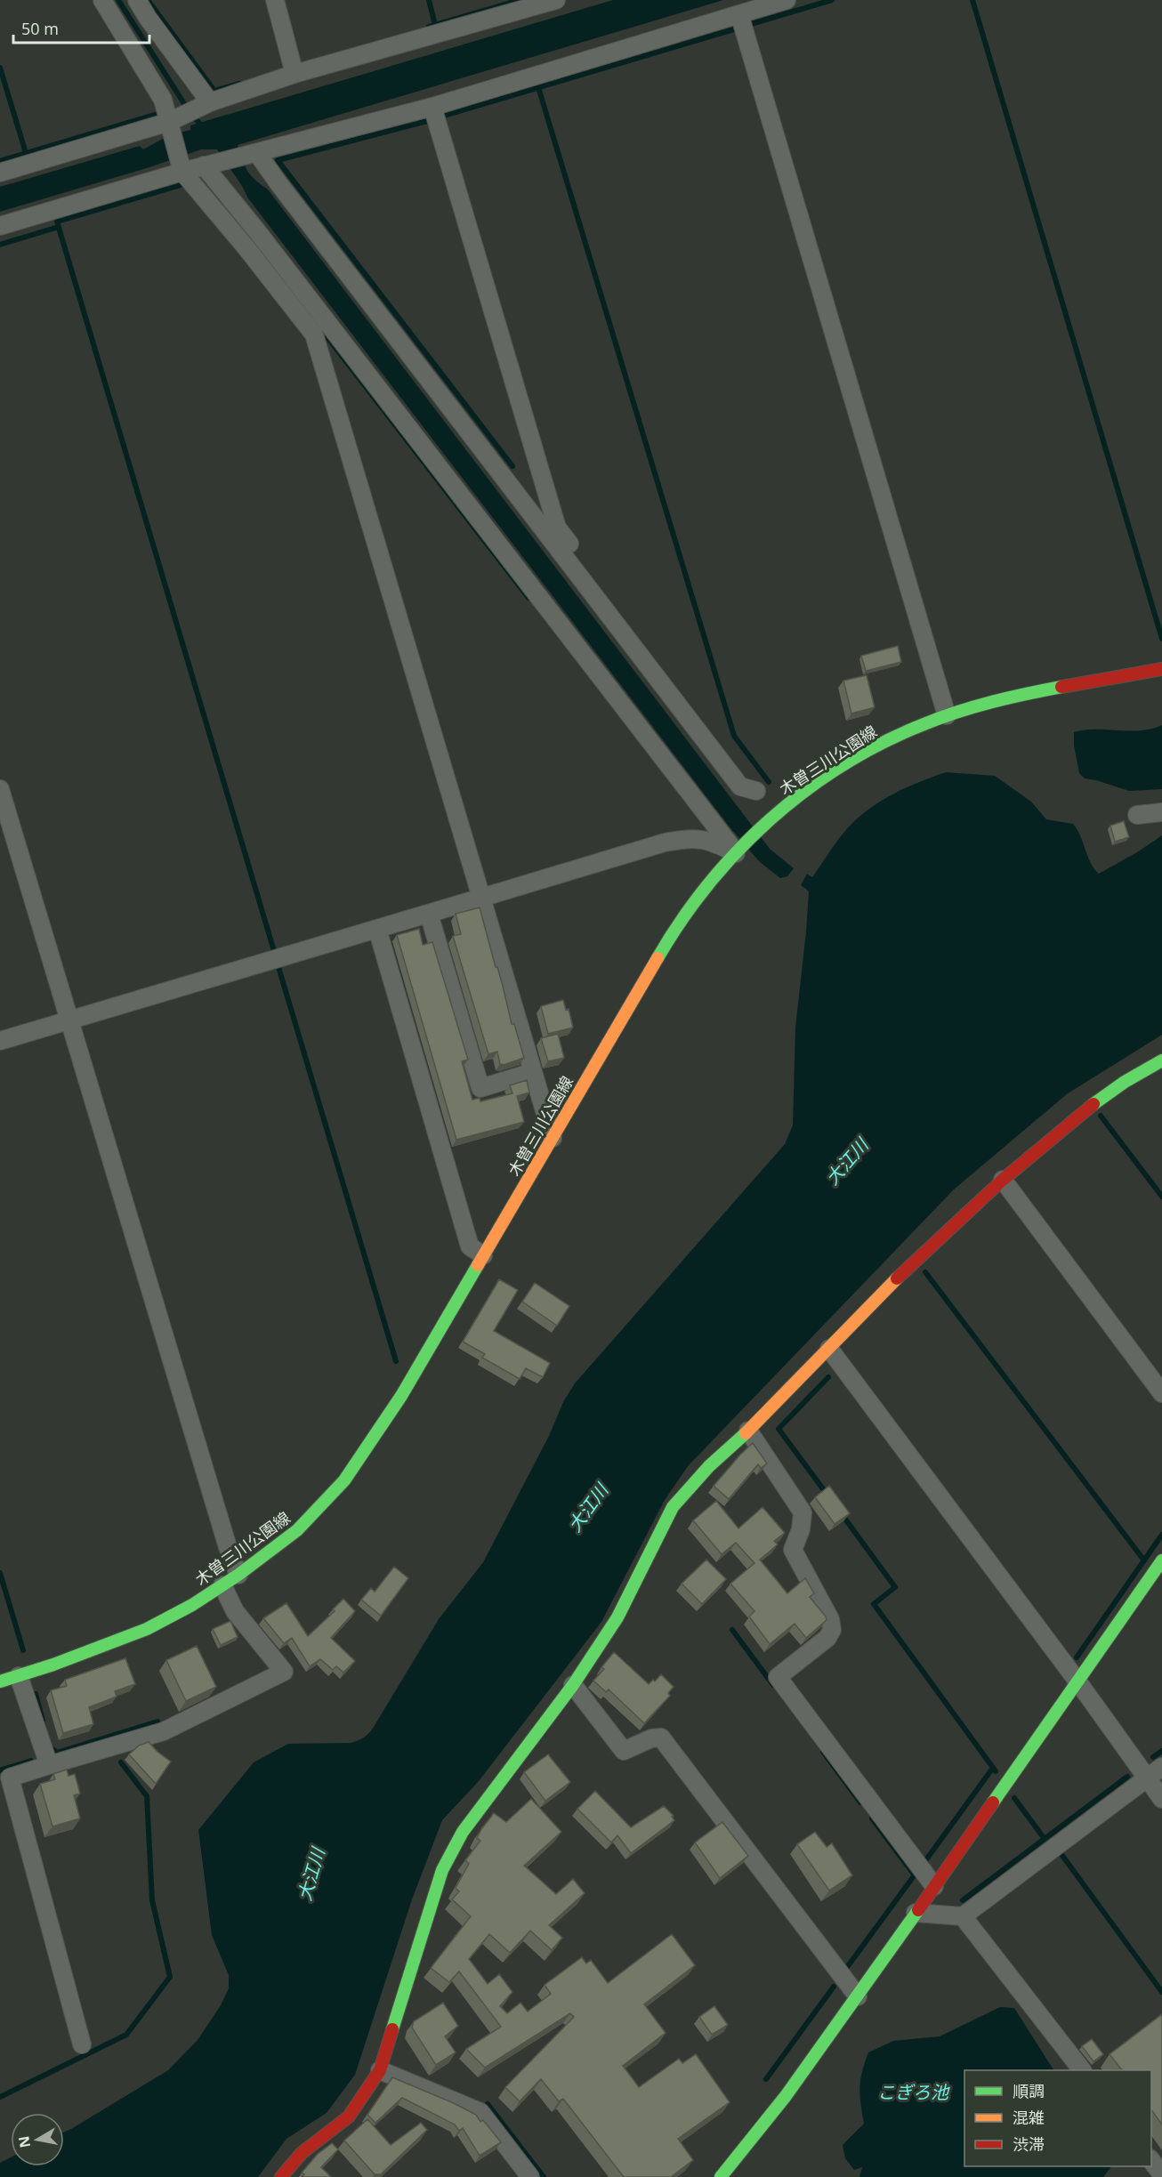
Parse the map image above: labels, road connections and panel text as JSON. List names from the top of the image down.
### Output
{
  "streets": {
    "street": ["木曽三川公園線"]
  },
  "water": ["大江川", "こぎろ池"],
  "legend": ["順調", "混雑", "渋滞"],
  "scale_bar": "50 m",
  "north": "left"
}
